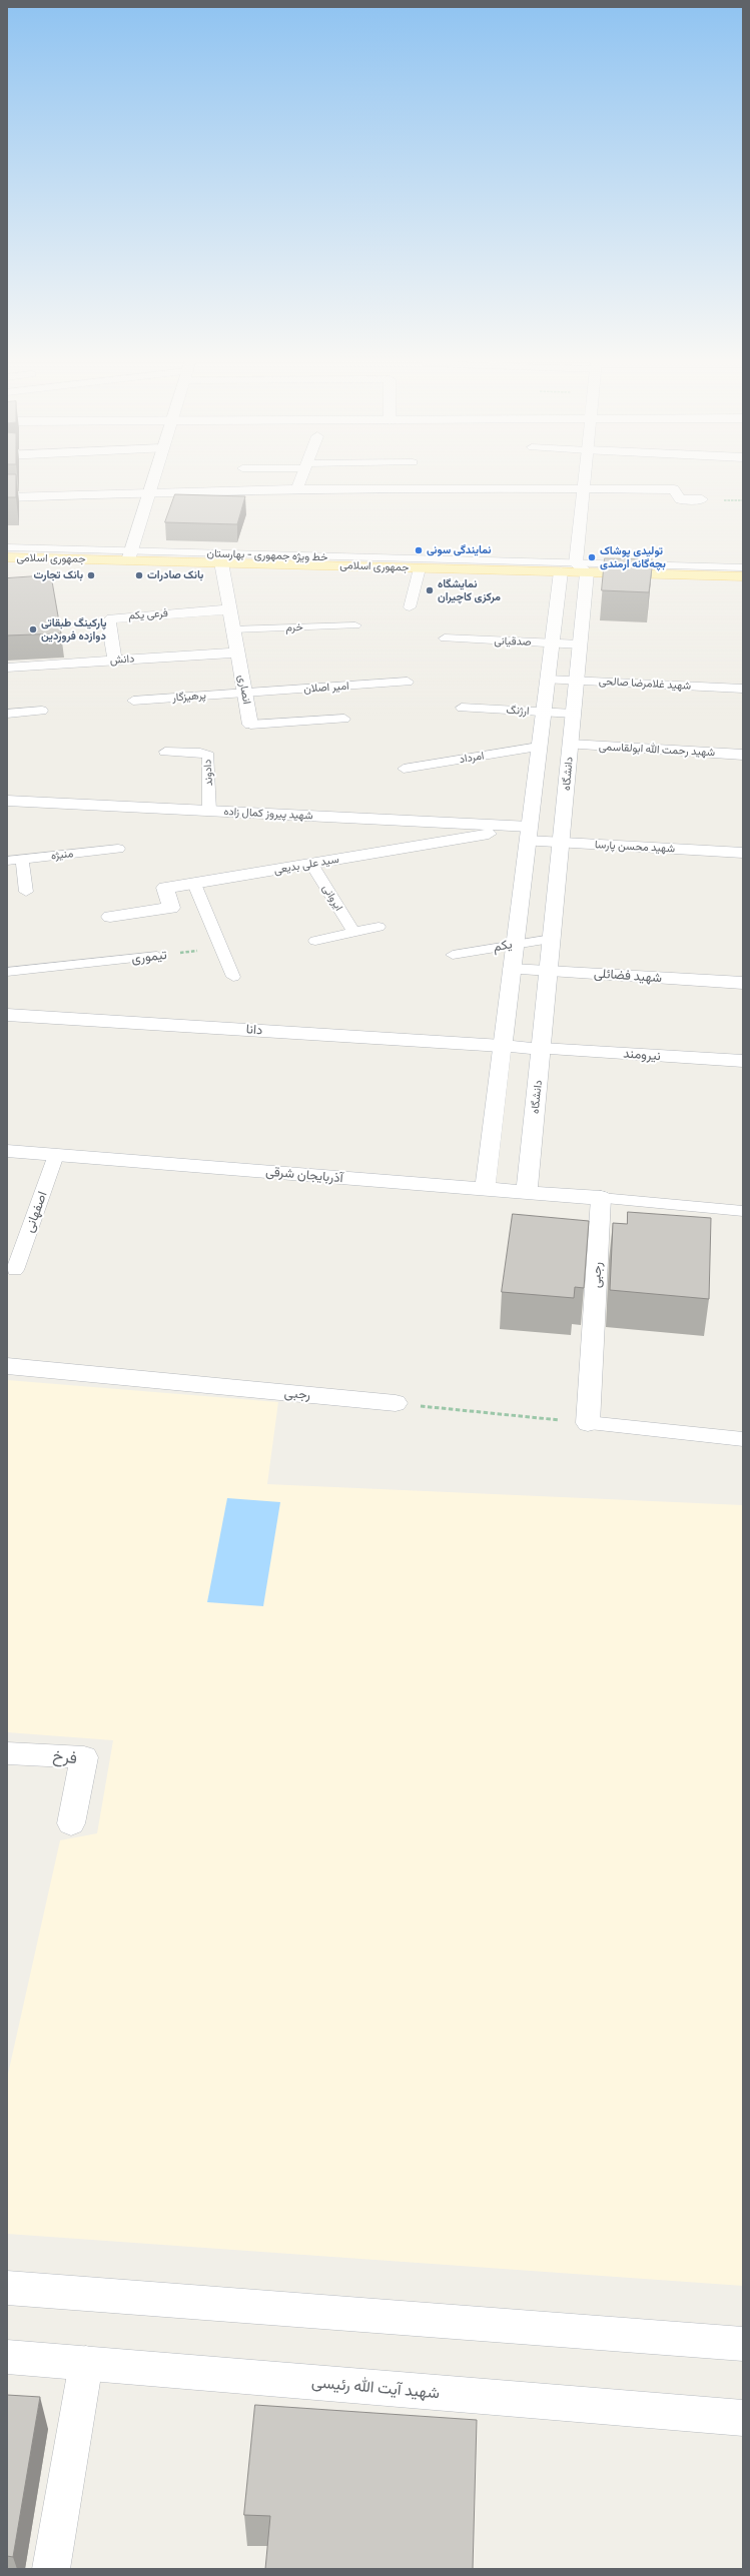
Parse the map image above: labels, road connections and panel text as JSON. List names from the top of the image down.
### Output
{
  "streets": {
    "main road": ["جمهوری اسلامی"],
    "street": [
      "فرعی یکم",
      "دانش",
      "شهید غلامرضا صالحی",
      "انصاری",
      "شهید رحمت الله ابولقاسمی",
      "دانشگاه",
      "شهید پیروز کمال زاده",
      "شهید محسن پارسا",
      "سید علی بدیعی",
      "شهید فضائلی",
      "دانا",
      "نیرومند",
      "آذربایجان شرقی",
      "رجبی",
      "فرخ",
      "شهید آیت الله رئیسی"
    ],
    "lane": [
      "خط ویژه جمهوری - بهارستان",
      "خرم",
      "صدقیانی",
      "امیر اصلان",
      "پرهیزگار",
      "ارژنگ",
      "امرداد",
      "دادوند",
      "منیژه",
      "ایروانی",
      "یکم",
      "تیموری",
      "اصفهانی"
    ]
  },
  "crossings": [
    ["خط ویژه جمهوری - بهارستان", "جمهوری اسلامی"],
    ["خط ویژه جمهوری - بهارستان", "دانشگاه"],
    ["جمهوری اسلامی", "انصاری"],
    ["جمهوری اسلامی", "دانشگاه"],
    ["فرعی یکم", "دانش"],
    ["فرعی یکم", "انصاری"],
    ["خرم", "انصاری"],
    ["صدقیانی", "دانشگاه"],
    ["دانش", "انصاری"],
    ["شهید غلامرضا صالحی", "دانشگاه"],
    ["امیر اصلان", "انصاری"],
    ["امیر اصلان", "پرهیزگار"],
    ["انصاری", "پرهیزگار"],
    ["ارژنگ", "دانشگاه"],
    ["شهید رحمت الله ابولقاسمی", "امرداد"],
    ["شهید رحمت الله ابولقاسمی", "دانشگاه"],
    ["دادوند", "شهید پیروز کمال زاده"],
    ["دانشگاه", "شهید محسن پارسا"],
    ["دانشگاه", "یکم"],
    ["دانشگاه", "شهید فضائلی"],
    ["دانشگاه", "دانا"],
    ["دانشگاه", "نیرومند"],
    ["دانشگاه", "آذربایجان شرقی"],
    ["شهید پیروز کمال زاده", "شهید محسن پارسا"],
    ["شهید پیروز کمال زاده", "سید علی بدیعی"],
    ["شهید محسن پارسا", "سید علی بدیعی"],
    ["سید علی بدیعی", "ایروانی"],
    ["دانا", "نیرومند"],
    ["آذربایجان شرقی", "اصفهانی"],
    ["آذربایجان شرقی", "رجبی"]
  ],
  "places": [
    "نمایندگی سونی",
    "تولیدی پوشاک بچه‌گانه ارمندی",
    "بانک تجارت",
    "بانک صادرات",
    "نمایشگاه مرکزی کاچیران",
    "پارکینگ طبقاتی دوازده فروردین"
  ]
}
